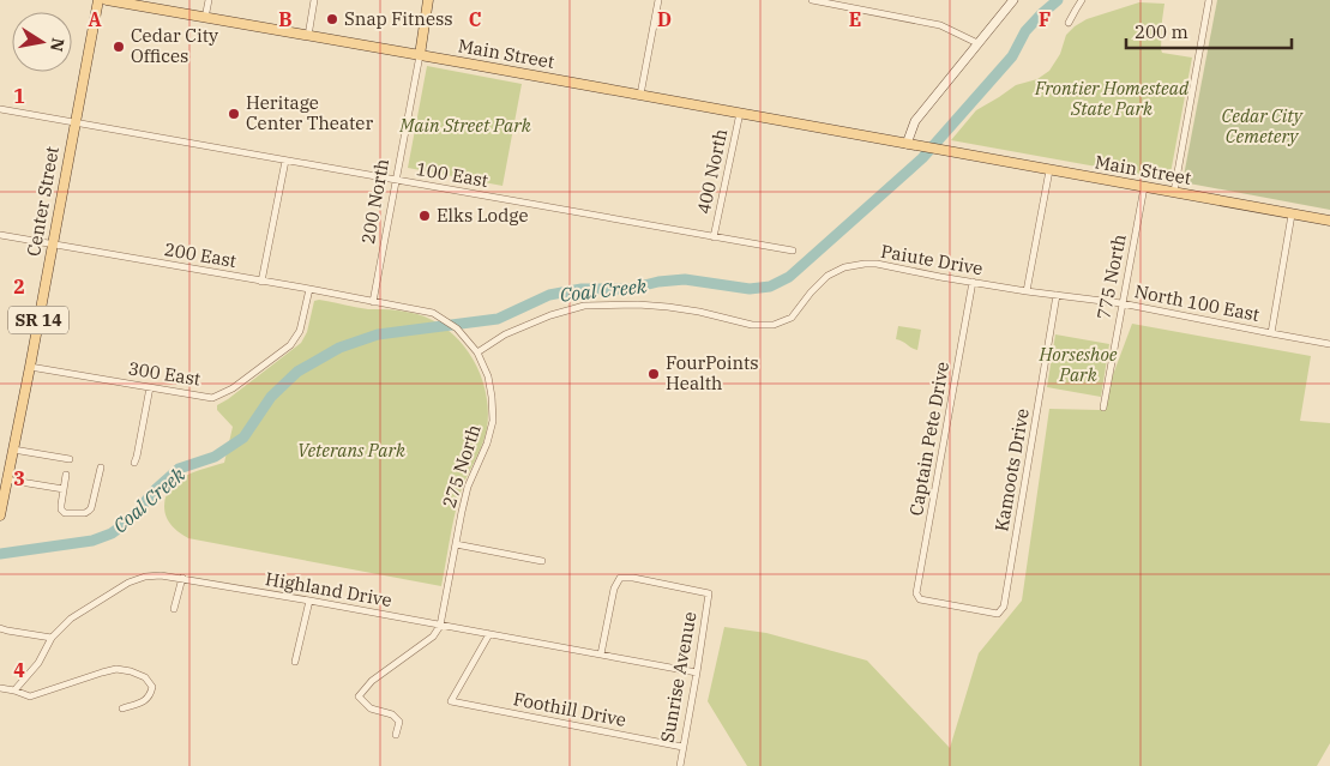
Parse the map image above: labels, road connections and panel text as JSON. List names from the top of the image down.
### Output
{
  "streets": {
    "main road": [
      "Main Street",
      "Center Street",
      "200 North",
      "SR 14"
    ],
    "street": [
      "400 North",
      "100 East",
      "200 East",
      "Paiute Drive",
      "775 North",
      "North 100 East",
      "300 East",
      "Captain Pete Drive",
      "275 North",
      "Kamoots Drive",
      "Highland Drive",
      "Sunrise Avenue",
      "Foothill Drive"
    ]
  },
  "crossings": [
    ["Main Street", "400 North"],
    ["Main Street", "200 North"],
    ["Main Street", "775 North"],
    ["400 North", "100 East"],
    ["100 East", "Center Street"],
    ["100 East", "200 North"],
    ["Center Street", "200 East"],
    ["Center Street", "300 East"],
    ["200 North", "200 East"],
    ["200 East", "300 East"],
    ["200 East", "275 North"],
    ["Paiute Drive", "North 100 East"],
    ["Paiute Drive", "Captain Pete Drive"],
    ["Paiute Drive", "275 North"],
    ["Paiute Drive", "Kamoots Drive"],
    ["775 North", "North 100 East"],
    ["North 100 East", "Kamoots Drive"],
    ["Captain Pete Drive", "Kamoots Drive"],
    ["275 North", "Highland Drive"],
    ["Highland Drive", "Sunrise Avenue"],
    ["Highland Drive", "Foothill Drive"],
    ["Sunrise Avenue", "Foothill Drive"]
  ],
  "water": ["Coal Creek"],
  "parks": [
    "Frontier Homestead State Park",
    "Cedar City Cemetery",
    "Main Street Park",
    "Horseshoe Park",
    "Veterans Park"
  ],
  "places": [
    "Snap Fitness",
    "Cedar City Offices",
    "Heritage Center Theater",
    "Elks Lodge",
    "FourPoints Health"
  ],
  "scale_bar": "200 m",
  "north": "right",
  "grid": {
    "columns": [
      "A",
      "B",
      "C",
      "D",
      "E",
      "F"
    ],
    "rows": [
      "1",
      "2",
      "3",
      "4"
    ]
  }
}
